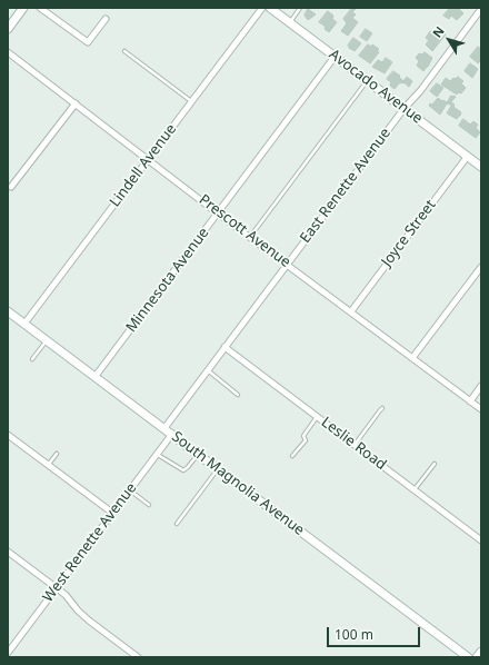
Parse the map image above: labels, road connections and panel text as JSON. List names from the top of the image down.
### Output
{
  "streets": {
    "main road": ["Avocado Avenue", "South Magnolia Avenue"],
    "street": [
      "Lindell Avenue",
      "East Renette Avenue",
      "Prescott Avenue",
      "Joyce Street",
      "Minnesota Avenue",
      "Leslie Road",
      "West Renette Avenue"
    ]
  },
  "crossings": [
    ["Avocado Avenue", "East Renette Avenue"],
    ["Avocado Avenue", "Joyce Street"],
    ["Avocado Avenue", "Minnesota Avenue"],
    ["Lindell Avenue", "Prescott Avenue"],
    ["Lindell Avenue", "South Magnolia Avenue"],
    ["East Renette Avenue", "Prescott Avenue"],
    ["East Renette Avenue", "Leslie Road"],
    ["East Renette Avenue", "South Magnolia Avenue"],
    ["Prescott Avenue", "Joyce Street"],
    ["Prescott Avenue", "Minnesota Avenue"],
    ["Minnesota Avenue", "South Magnolia Avenue"],
    ["South Magnolia Avenue", "West Renette Avenue"]
  ],
  "scale_bar": "100 m",
  "north": "top left"
}
